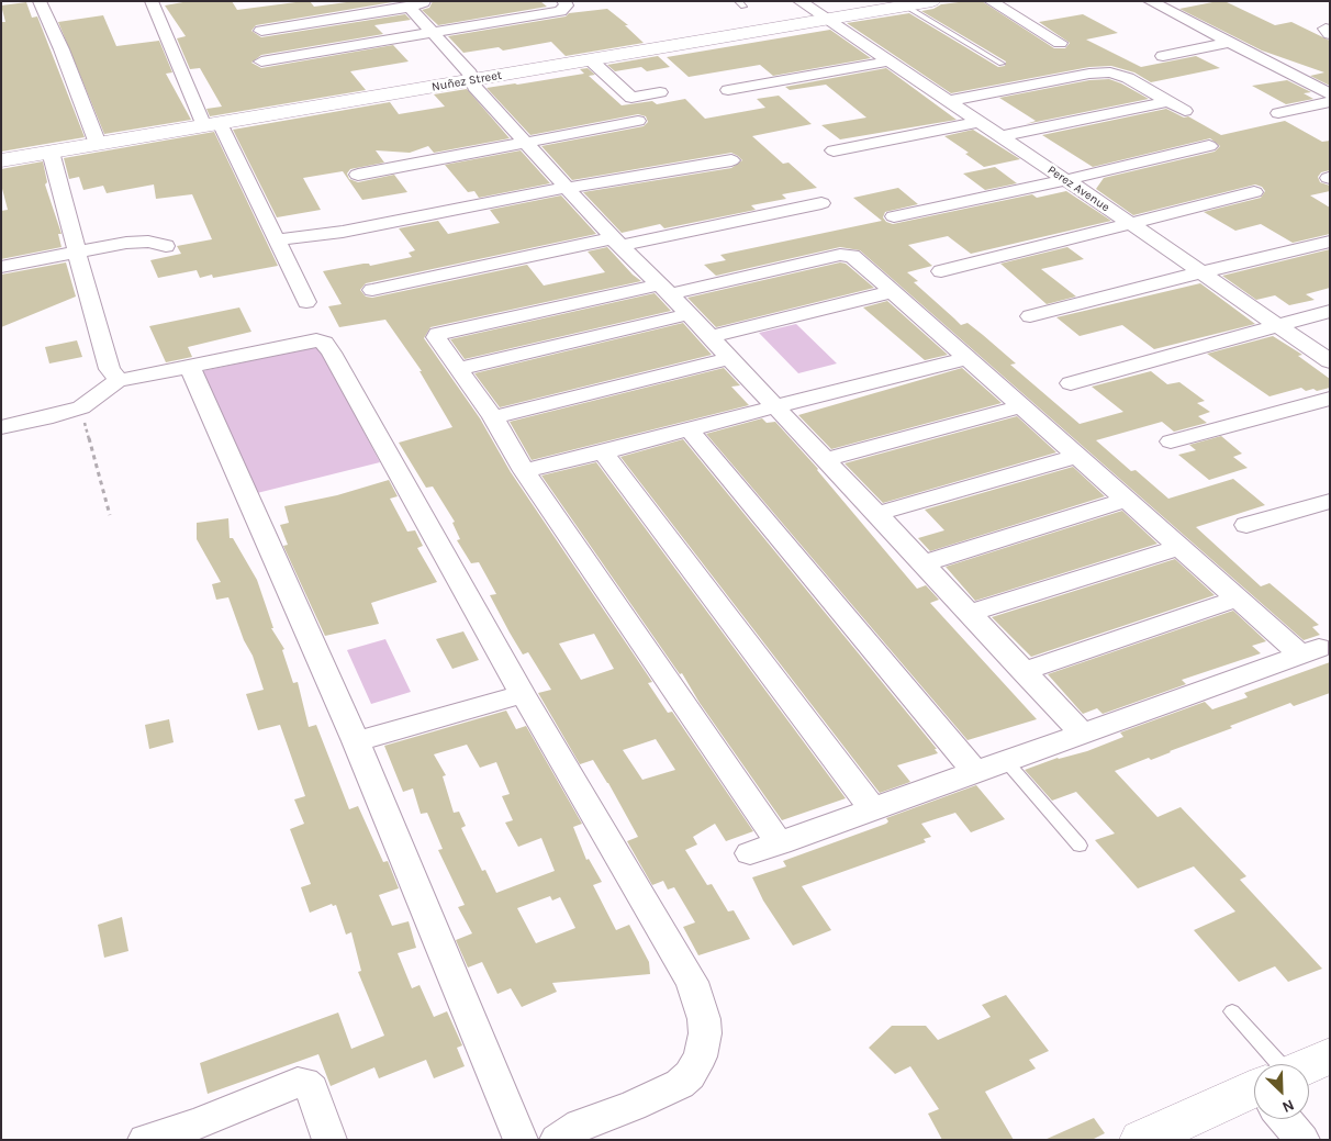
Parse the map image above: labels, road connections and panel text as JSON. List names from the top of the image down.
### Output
{
  "streets": {
    "street": ["Nuñez Street", "Perez Avenue"]
  },
  "crossings": [
    ["Nuñez Street", "Perez Avenue"]
  ],
  "north": "bottom right"
}
